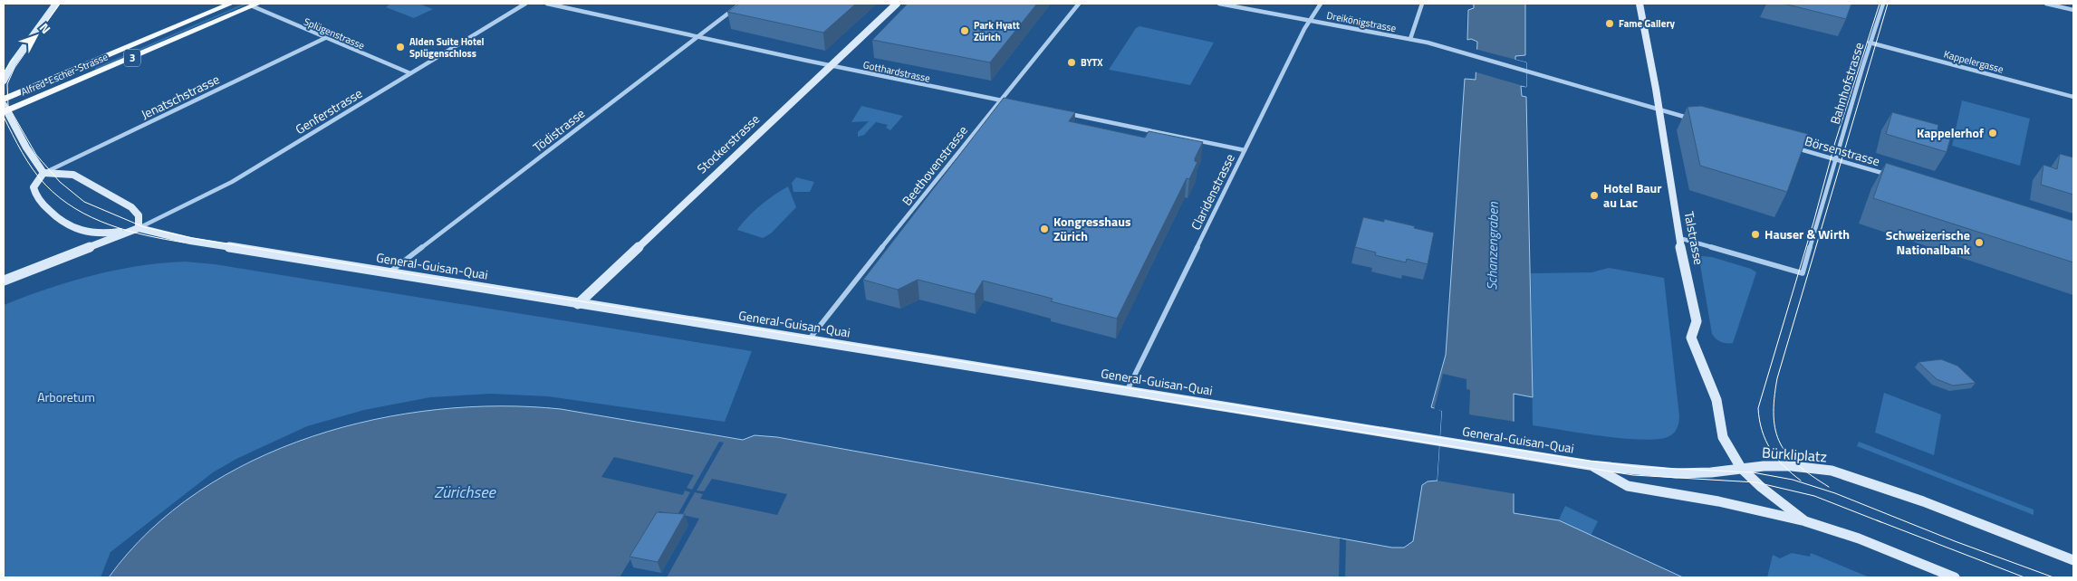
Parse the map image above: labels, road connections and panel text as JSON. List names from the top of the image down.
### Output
{
  "streets": {
    "main road": [
      "3",
      "Alfred-Escher-Strasse",
      "Stockerstrasse",
      "Talstrasse",
      "General-Guisan-Quai",
      "Bürkliplatz"
    ],
    "street": [
      "Dreikönigstrasse",
      "Splügenstrasse",
      "Kappelergasse",
      "Gotthardstrasse",
      "Bahnhofstrasse",
      "Jenatschstrasse",
      "Genferstrasse",
      "Tödistrasse",
      "Börsenstrasse",
      "Beethovenstrasse",
      "Claridenstrasse"
    ]
  },
  "crossings": [
    ["Dreikönigstrasse", "Claridenstrasse"],
    ["Dreikönigstrasse", "Talstrasse"],
    ["Splügenstrasse", "Alfred-Escher-Strasse"],
    ["Splügenstrasse", "Jenatschstrasse"],
    ["Splügenstrasse", "Genferstrasse"],
    ["Kappelergasse", "Bahnhofstrasse"],
    ["Gotthardstrasse", "Tödistrasse"],
    ["Gotthardstrasse", "Stockerstrasse"],
    ["Gotthardstrasse", "Beethovenstrasse"],
    ["Bahnhofstrasse", "Börsenstrasse"],
    ["Bahnhofstrasse", "Talstrasse"],
    ["Genferstrasse", "General-Guisan-Quai"],
    ["Tödistrasse", "General-Guisan-Quai"],
    ["Stockerstrasse", "General-Guisan-Quai"],
    ["Beethovenstrasse", "General-Guisan-Quai"],
    ["Claridenstrasse", "General-Guisan-Quai"],
    ["Talstrasse", "General-Guisan-Quai"],
    ["Talstrasse", "Bürkliplatz"],
    ["General-Guisan-Quai", "Bürkliplatz"]
  ],
  "water": ["Schanzengraben", "Zürichsee"],
  "parks": ["Arboretum"],
  "places": [
    "Fame Gallery",
    "Park Hyatt Zürich",
    "Alden Suite Hotel Splügenschloss",
    "BYTX",
    "Kappelerhof",
    "Hotel Baur au Lac",
    "Kongresshaus Zürich",
    "Hauser & Wirth",
    "Schweizerische Nationalbank"
  ],
  "north": "top right"
}
